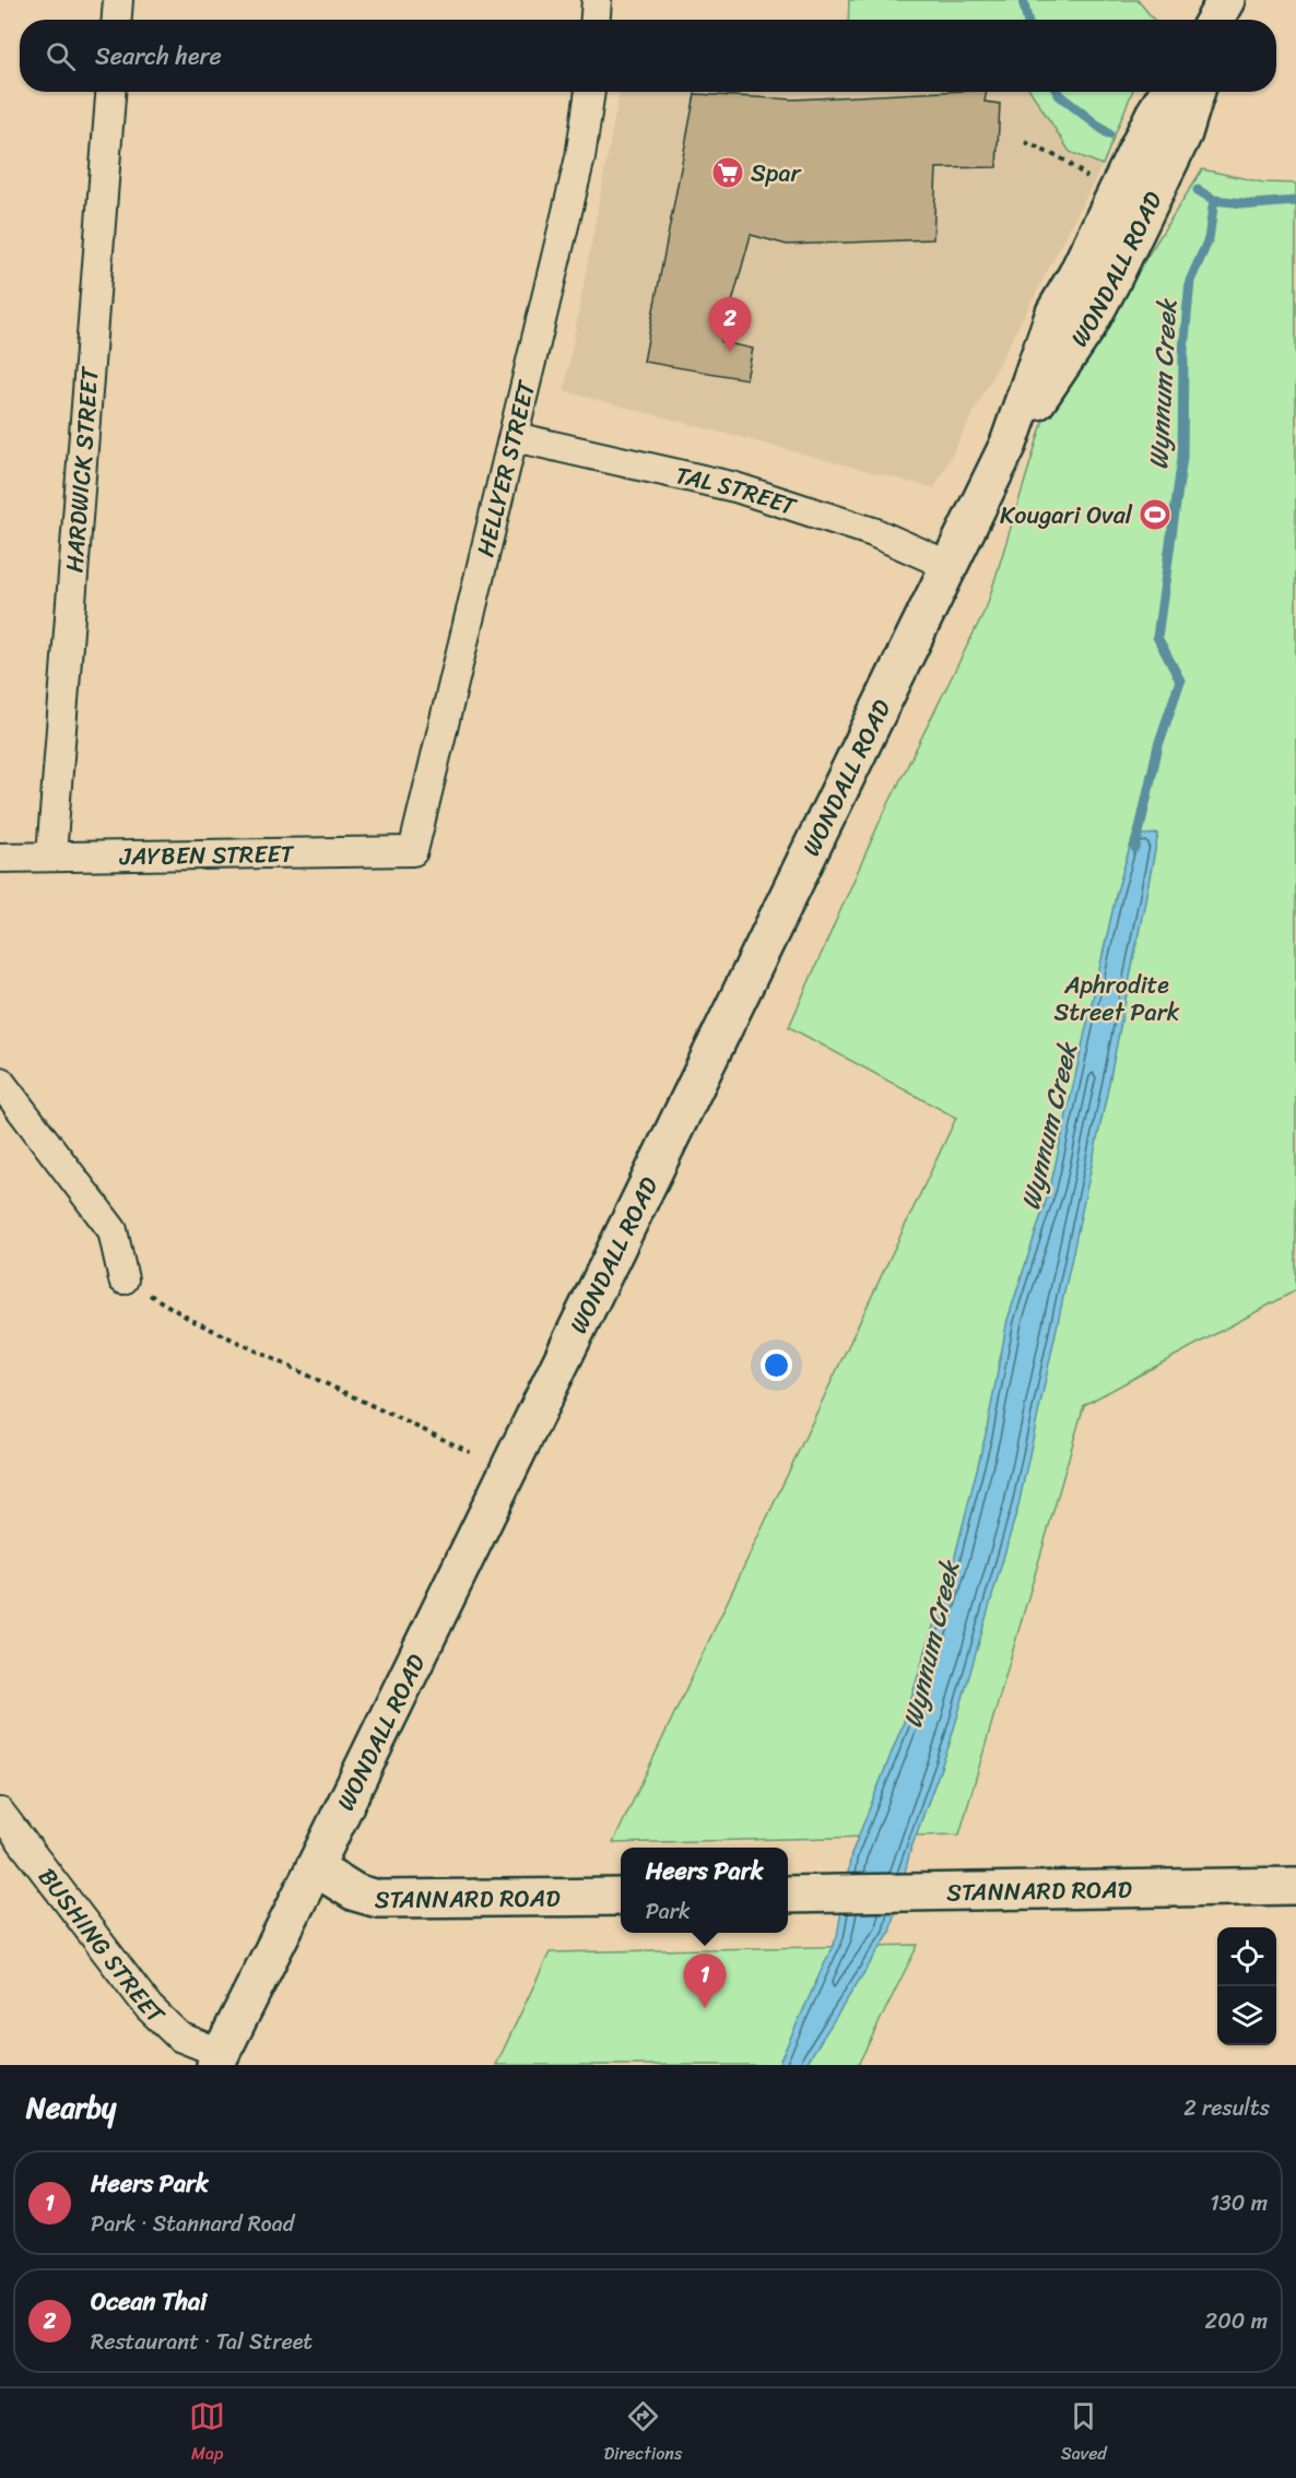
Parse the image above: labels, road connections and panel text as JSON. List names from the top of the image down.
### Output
{
  "streets": {
    "main road": ["WONDALL ROAD", "STANNARD ROAD"],
    "street": [
      "HELLYER STREET",
      "HARDWICK STREET",
      "TAL STREET",
      "JAYBEN STREET",
      "BUSHING STREET"
    ]
  },
  "crossings": [
    ["WONDALL ROAD", "TAL STREET"],
    ["WONDALL ROAD", "STANNARD ROAD"],
    ["WONDALL ROAD", "BUSHING STREET"],
    ["HELLYER STREET", "TAL STREET"],
    ["HELLYER STREET", "JAYBEN STREET"],
    ["HARDWICK STREET", "JAYBEN STREET"]
  ],
  "water": ["Wynnum Creek"],
  "parks": ["Aphrodite Street Park"],
  "places": {
    "supermarket": ["Spar"],
    "sports": ["Kougari Oval"]
  },
  "page": {
    "search": "Search here",
    "pins": ["2", "1"],
    "popup": ["Heers Park", "Park"],
    "heading": ["Nearby", "2 results"],
    "list": [
      {
        "mark": "1",
        "name": "Heers Park",
        "note": "Park · Stannard Road",
        "value": "130 m"
      },
      {
        "mark": "2",
        "name": "Ocean Thai",
        "note": "Restaurant · Tal Street",
        "value": "200 m"
      }
    ],
    "nav": ["Map", "Directions", "Saved"]
  }
}
